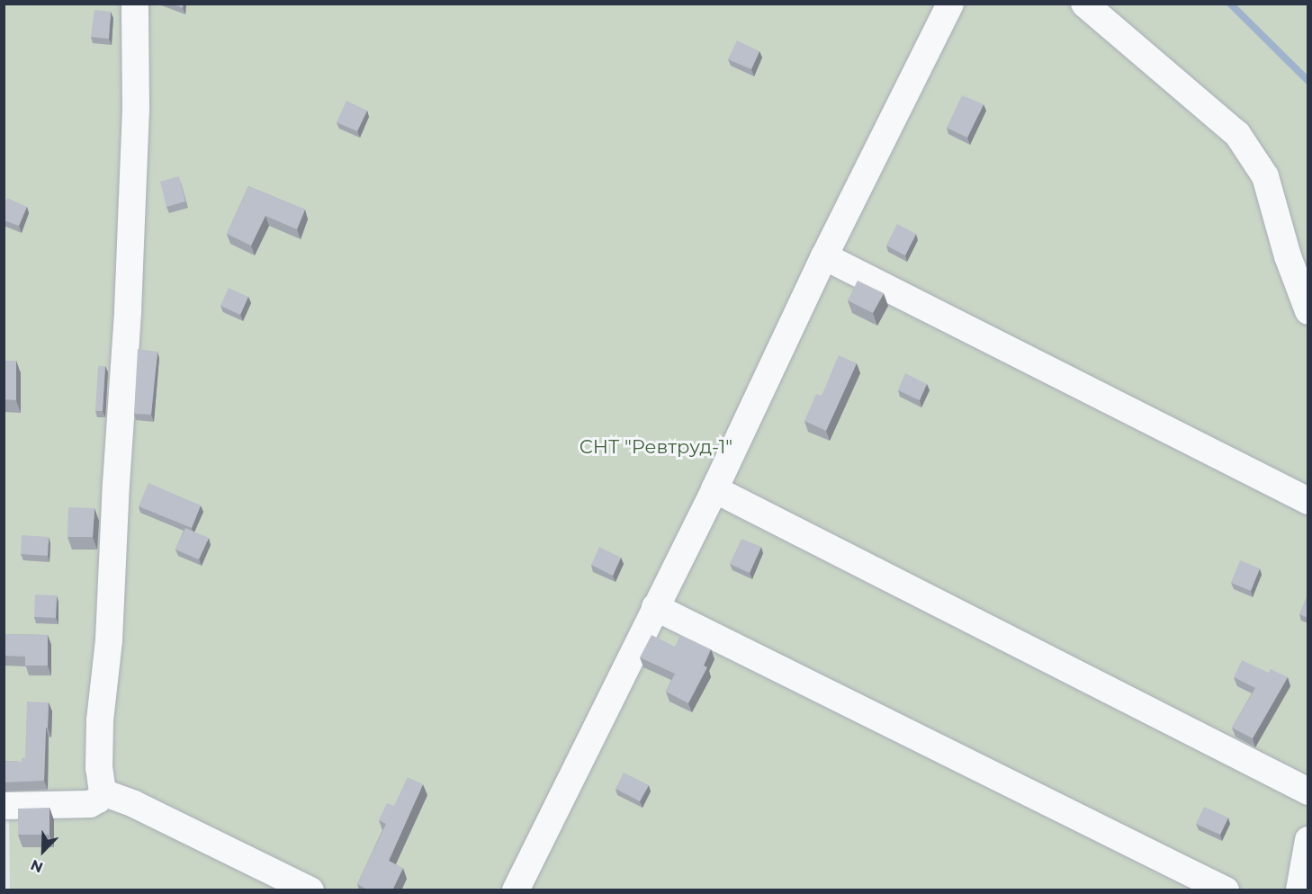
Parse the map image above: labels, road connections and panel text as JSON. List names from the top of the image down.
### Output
{
  "parks": ["СНТ \"Ревтруд-1\""],
  "north": "bottom left"
}
